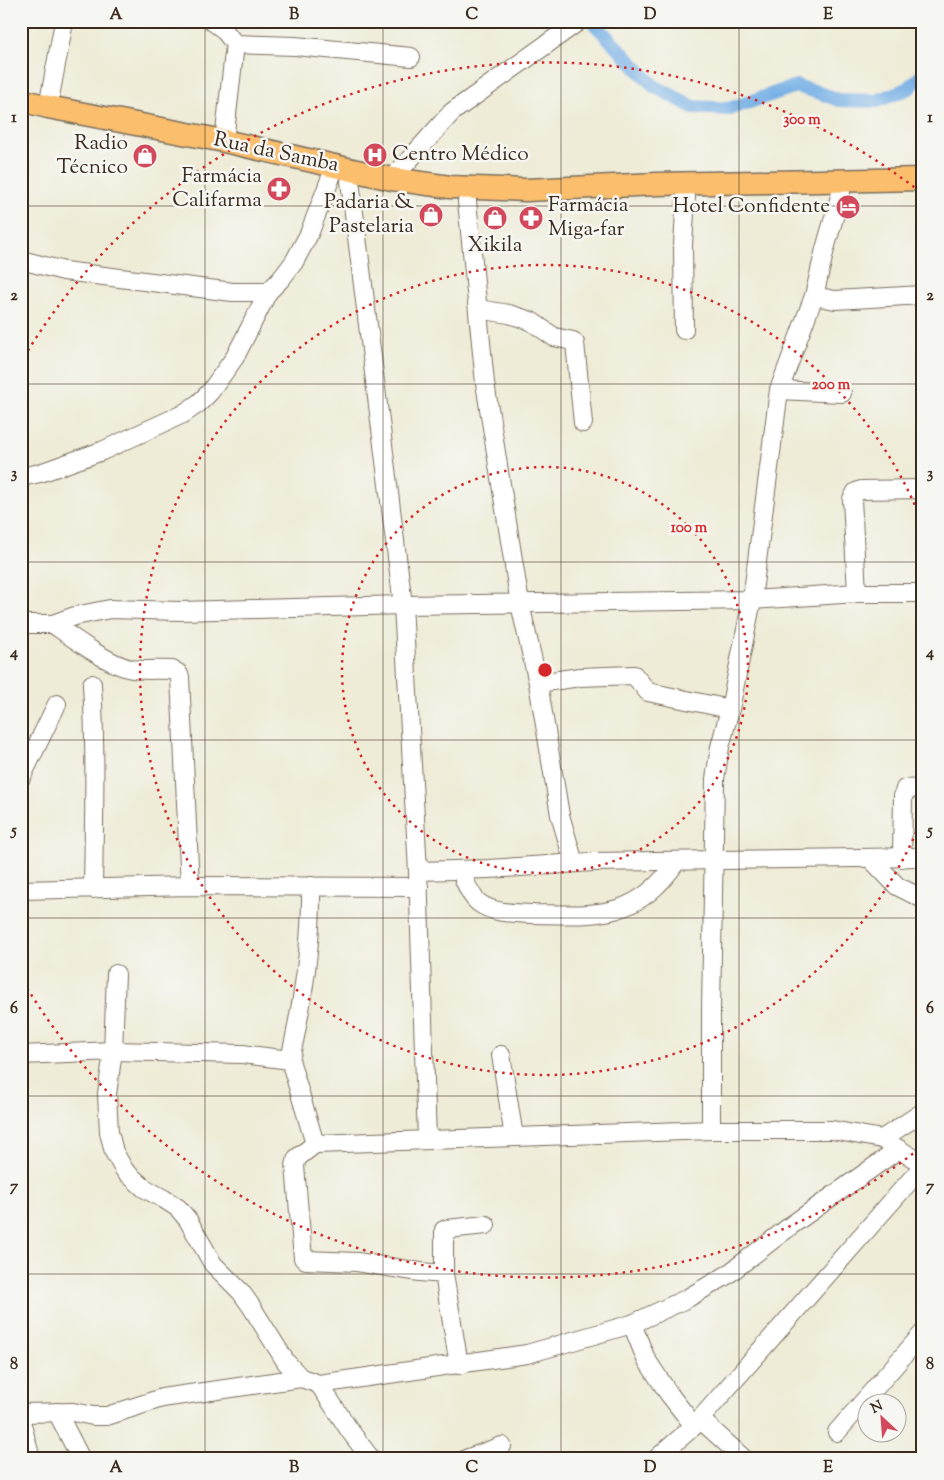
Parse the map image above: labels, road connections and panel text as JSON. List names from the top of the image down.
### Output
{
  "streets": {
    "main road": ["Rua da Samba"]
  },
  "places": {
    "hospital": ["Centro Médico"],
    "shop": ["Radio Técnico", "Padaria & Pastelaria", "Xikila"],
    "pharmacy": ["Farmácia Califarma", "Farmácia Miga-far"],
    "hotel": ["Hotel Confidente"]
  },
  "north": "top left",
  "grid": {
    "columns": [
      "A",
      "B",
      "C",
      "D",
      "E"
    ],
    "rows": [
      "1",
      "2",
      "3",
      "4",
      "5",
      "6",
      "7",
      "8"
    ]
  },
  "rings": ["300 m", "200 m", "100 m"]
}
